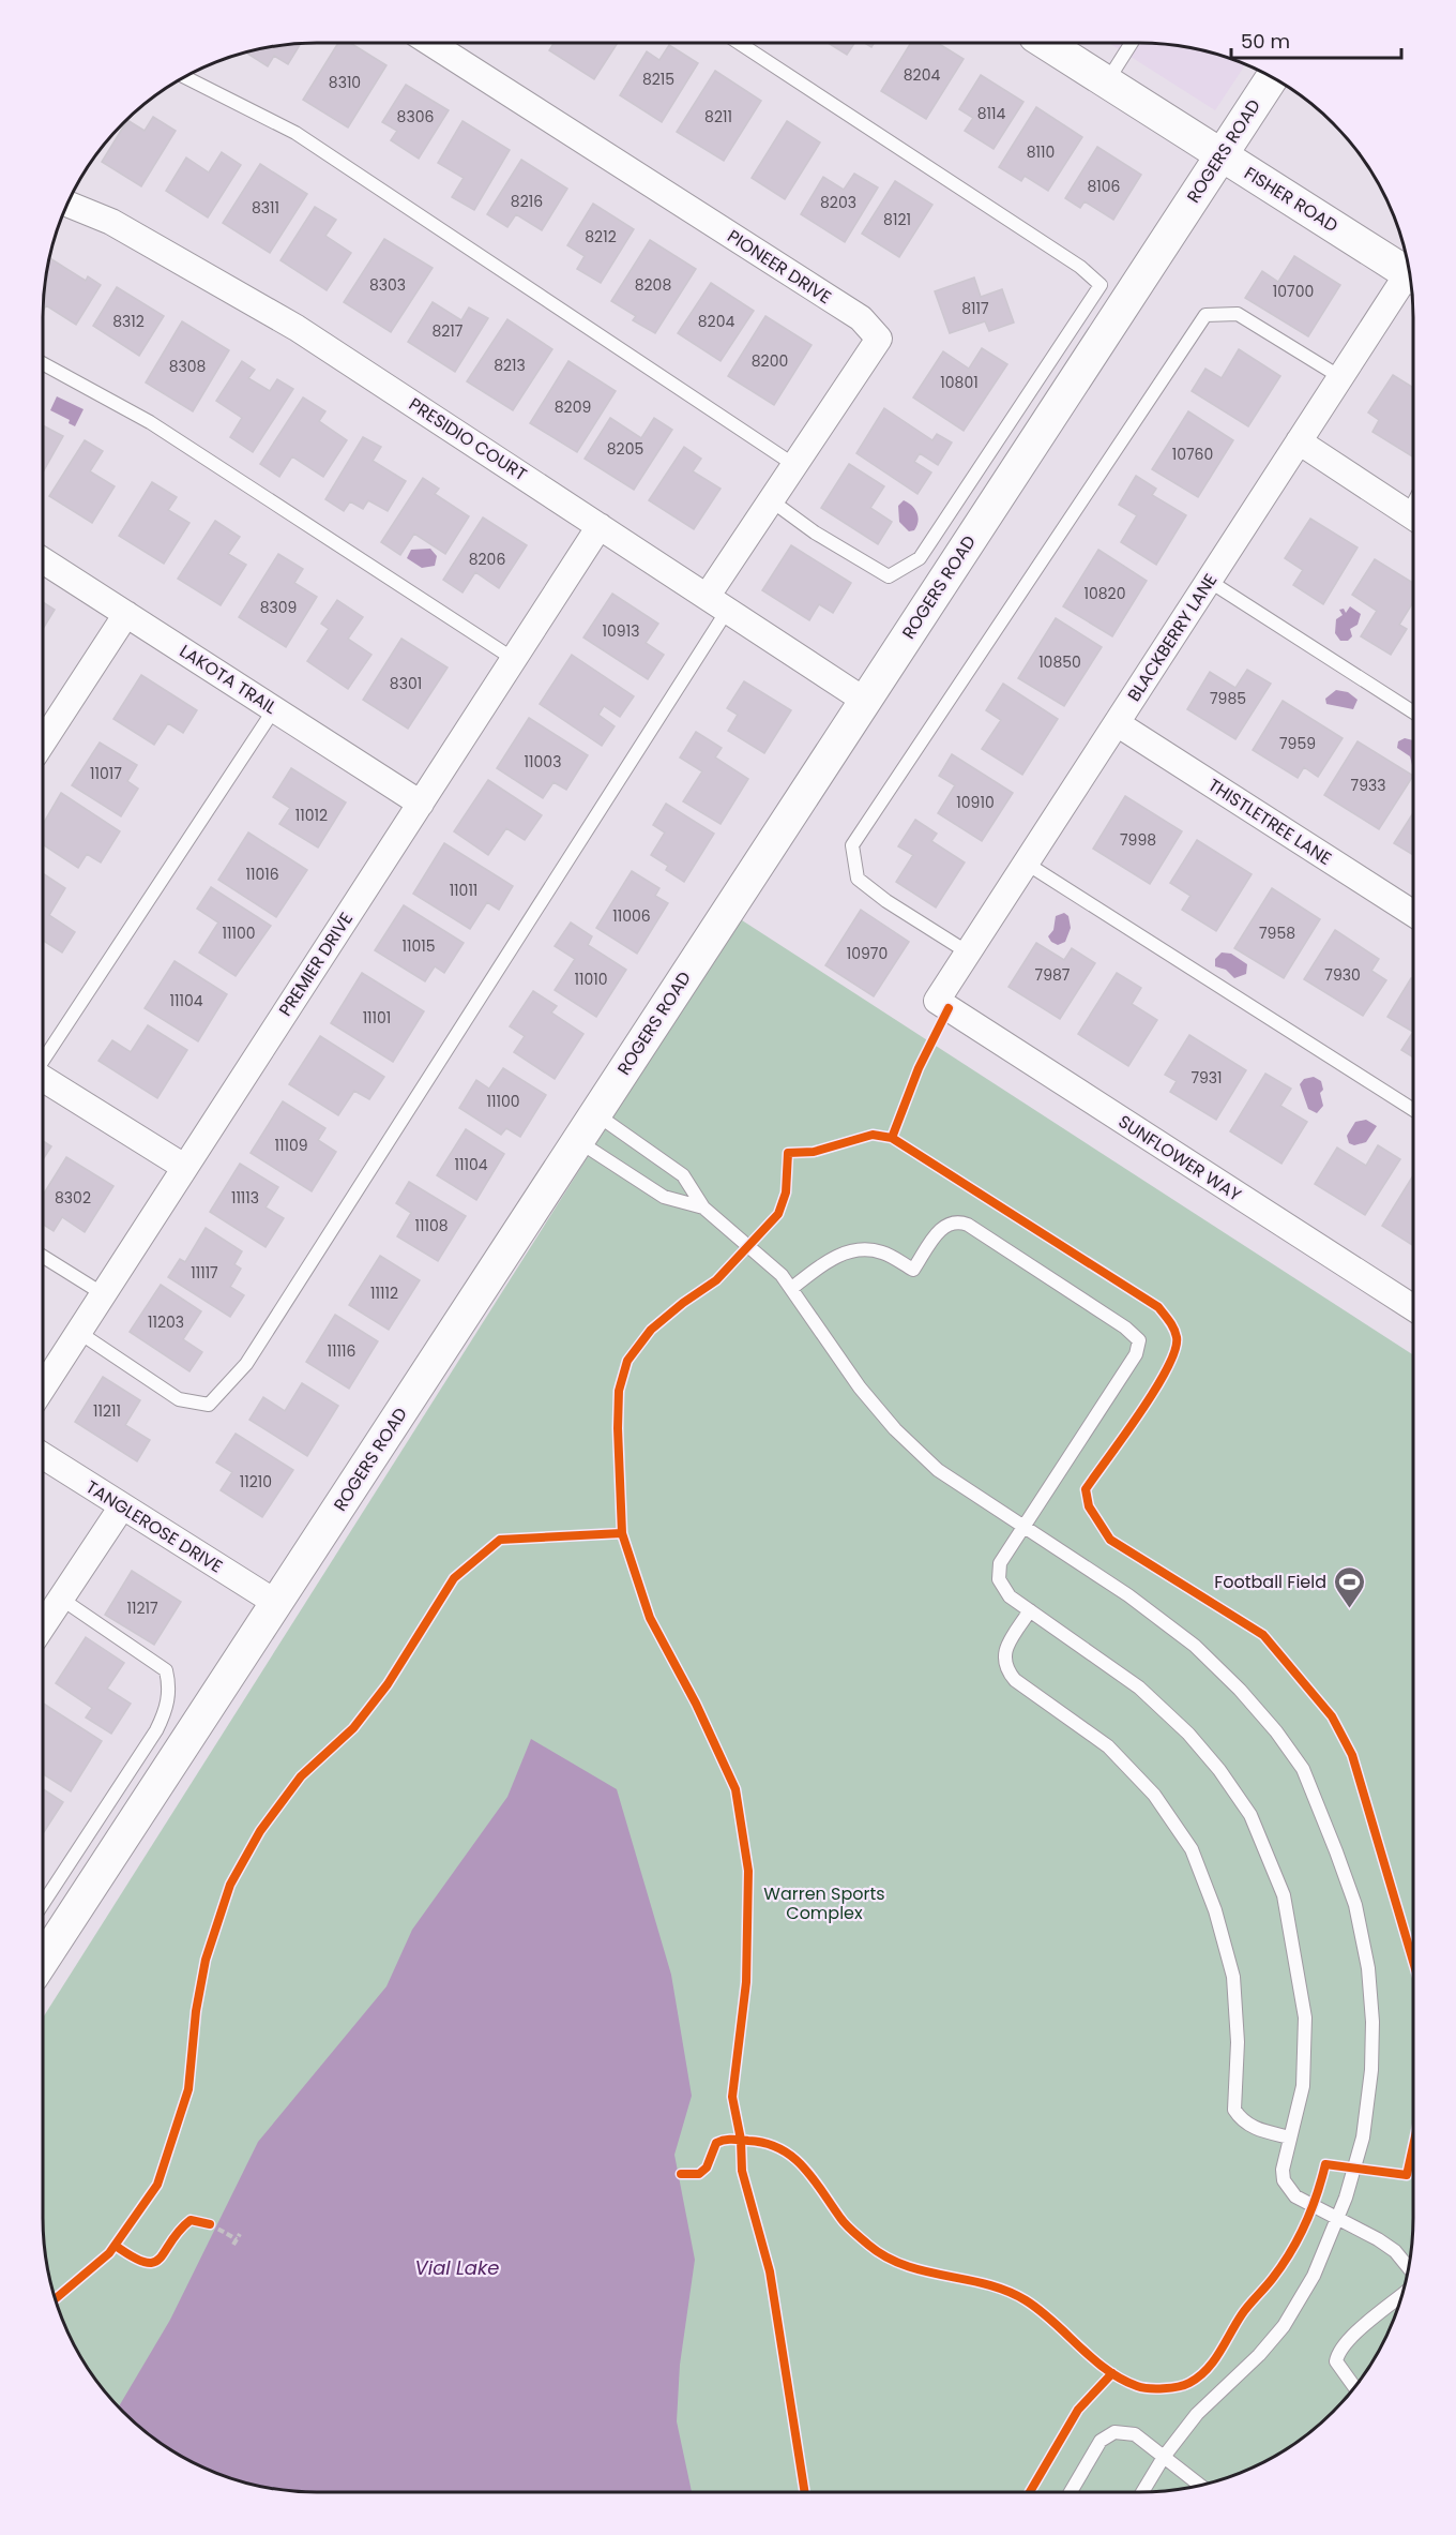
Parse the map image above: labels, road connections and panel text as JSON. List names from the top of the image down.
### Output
{
  "streets": {
    "street": [
      "ROGERS ROAD",
      "FISHER ROAD",
      "PIONEER DRIVE",
      "PRESIDIO COURT",
      "BLACKBERRY LANE",
      "LAKOTA TRAIL",
      "THISTLETREE LANE",
      "PREMIER DRIVE",
      "SUNFLOWER WAY",
      "TANGLEROSE DRIVE"
    ]
  },
  "crossings": [
    ["ROGERS ROAD", "FISHER ROAD"],
    ["ROGERS ROAD", "PRESIDIO COURT"],
    ["ROGERS ROAD", "TANGLEROSE DRIVE"],
    ["PIONEER DRIVE", "PRESIDIO COURT"],
    ["PRESIDIO COURT", "PREMIER DRIVE"],
    ["BLACKBERRY LANE", "THISTLETREE LANE"],
    ["BLACKBERRY LANE", "SUNFLOWER WAY"],
    ["LAKOTA TRAIL", "PREMIER DRIVE"]
  ],
  "water": ["Vial Lake"],
  "parks": ["Warren Sports Complex"],
  "places": {
    "sports": ["Football Field"]
  },
  "house_numbers": [
    "8204",
    "8215",
    "8310",
    "8114",
    "8306",
    "8211",
    "8110",
    "8106",
    "8216",
    "8203",
    "8311",
    "8121",
    "8212",
    "8303",
    "8208",
    "10700",
    "8117",
    "8312",
    "8204",
    "8217",
    "8200",
    "8213",
    "8308",
    "10801",
    "8209",
    "8205",
    "10760",
    "8206",
    "10820",
    "8309",
    "10913",
    "10850",
    "8301",
    "7985",
    "7959",
    "11003",
    "11017",
    "7933",
    "10910",
    "11012",
    "7998",
    "11016",
    "11011",
    "11006",
    "11100",
    "7958",
    "11015",
    "10970",
    "7987",
    "7930",
    "11010",
    "11104",
    "11101",
    "7931",
    "11100",
    "11109",
    "11104",
    "8302",
    "11113",
    "11108",
    "11117",
    "11112",
    "11203",
    "11116",
    "11211",
    "11210",
    "11217"
  ],
  "scale_bar": "50 m"
}
